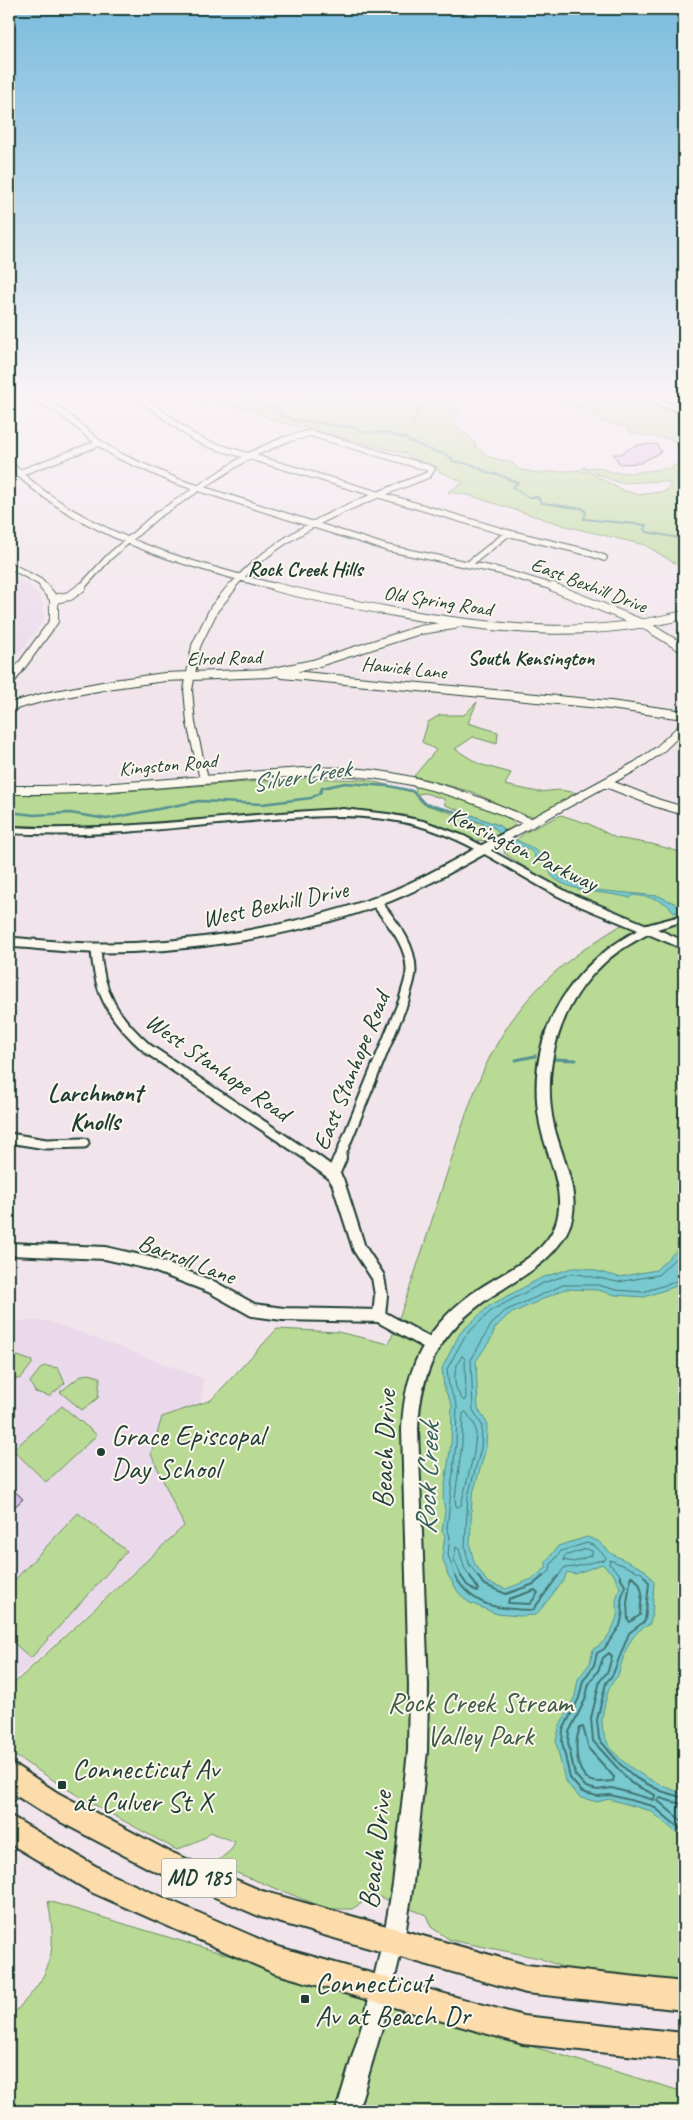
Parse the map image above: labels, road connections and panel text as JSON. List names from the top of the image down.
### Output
{
  "streets": {
    "main road": ["MD 185"],
    "street": [
      "East Bexhill Drive",
      "Old Spring Road",
      "Elrod Road",
      "Hawick Lane",
      "Kingston Road",
      "Kensington Parkway",
      "West Bexhill Drive",
      "West Stanhope Road",
      "East Stanhope Road",
      "Barroll Lane",
      "Beach Drive"
    ]
  },
  "crossings": [
    ["East Bexhill Drive", "Old Spring Road"],
    ["Old Spring Road", "Elrod Road"],
    ["Elrod Road", "Hawick Lane"],
    ["Kingston Road", "West Bexhill Drive"],
    ["Kensington Parkway", "West Bexhill Drive"],
    ["Kensington Parkway", "Beach Drive"],
    ["West Bexhill Drive", "West Stanhope Road"],
    ["West Bexhill Drive", "East Stanhope Road"],
    ["West Stanhope Road", "East Stanhope Road"],
    ["East Stanhope Road", "Barroll Lane"],
    ["Beach Drive", "MD 185"]
  ],
  "districts": ["Rock Creek Hills", "South Kensington", "Larchmont Knolls"],
  "water": ["Silver Creek", "Rock Creek"],
  "parks": ["Rock Creek Stream Valley Park"],
  "places": {
    "other": ["Grace Episcopal Day School"],
    "transit": ["Connecticut Av at Culver St X", "Connecticut Av at Beach Dr"]
  }
}
